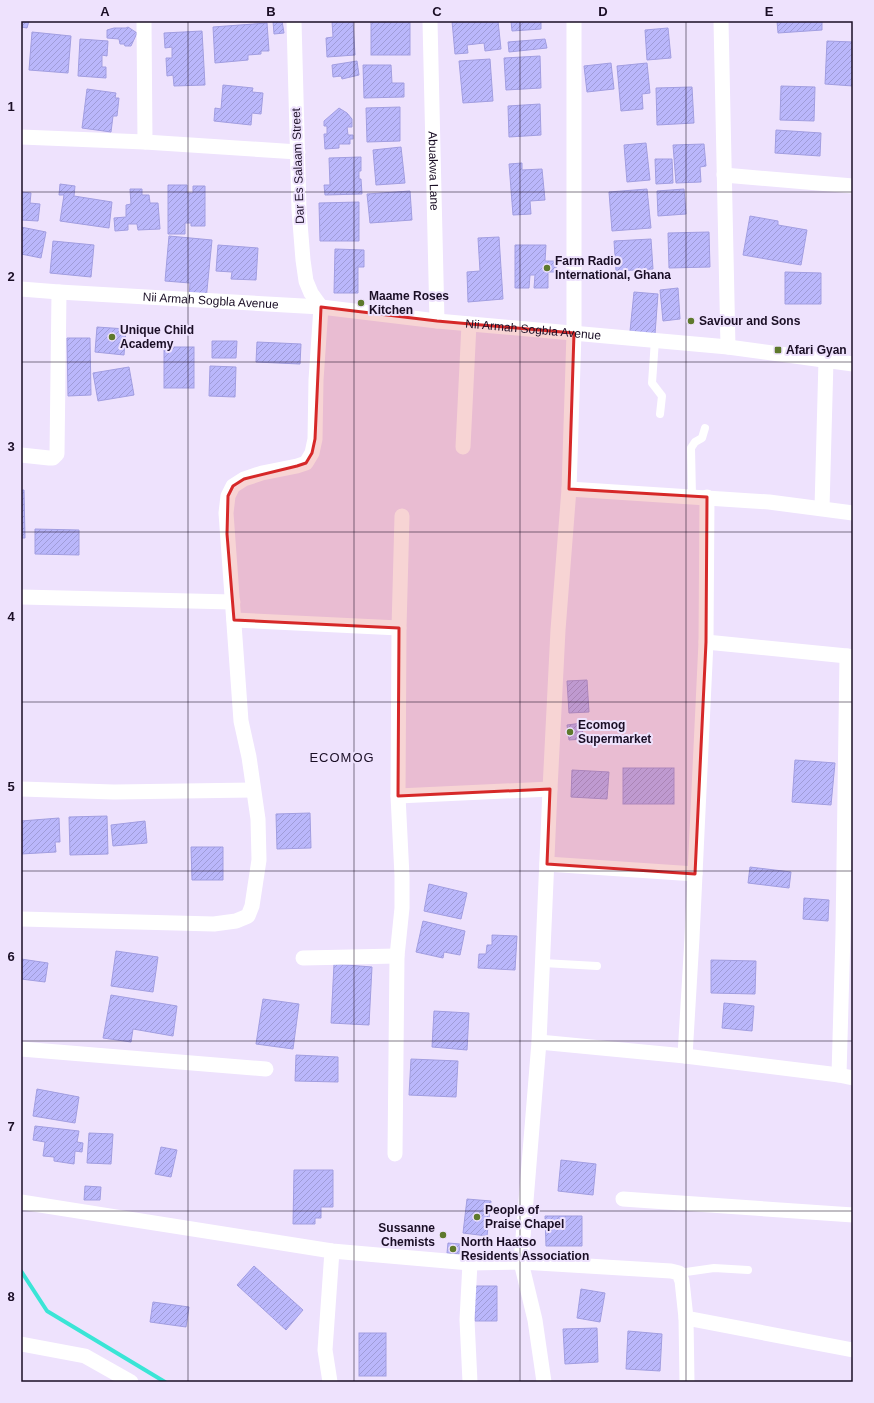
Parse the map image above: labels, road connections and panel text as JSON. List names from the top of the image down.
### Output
{
  "streets": {
    "street": ["Dar Es Salaam Street", "Abuakwa Lane", "Nii Armah Sogbla Avenue"]
  },
  "crossings": [
    ["Dar Es Salaam Street", "Nii Armah Sogbla Avenue"],
    ["Abuakwa Lane", "Nii Armah Sogbla Avenue"]
  ],
  "districts": ["ECOMOG"],
  "places": {
    "other": [
      "Farm Radio International, Ghana",
      "Maame Roses Kitchen",
      "Saviour and Sons",
      "Unique Child Academy",
      "Ecomog Supermarket",
      "People of Praise Chapel",
      "Sussanne Chemists",
      "North Haatso Residents Association"
    ],
    "transit": ["Afari Gyan"]
  },
  "grid": {
    "columns": [
      "A",
      "B",
      "C",
      "D",
      "E"
    ],
    "rows": [
      "1",
      "2",
      "3",
      "4",
      "5",
      "6",
      "7",
      "8"
    ]
  }
}
